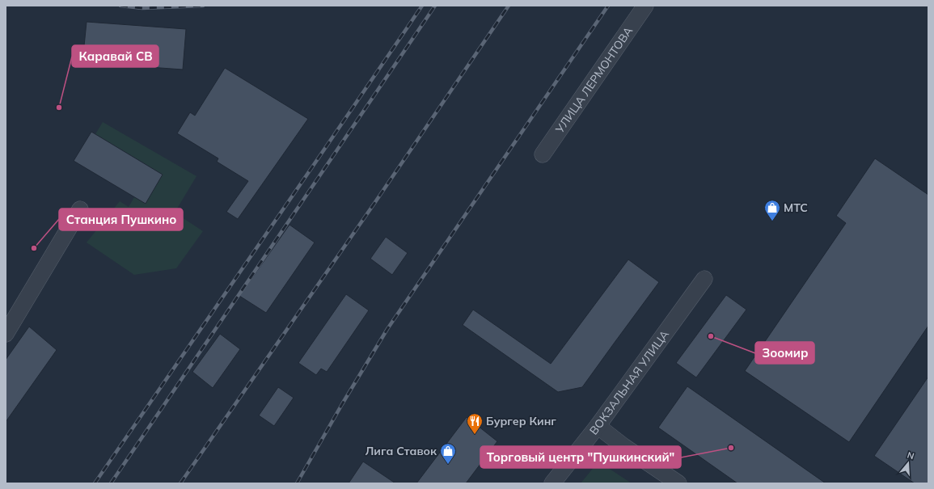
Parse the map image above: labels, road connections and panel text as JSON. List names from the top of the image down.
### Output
{
  "streets": {
    "street": ["УЛИЦА ЛЕРМОНТОВА", "ВОКЗАЛЬНАЯ УЛИЦА"]
  },
  "places": {
    "other": [
      "Каравай СВ",
      "Станция Пушкино",
      "Зоомир",
      "Торговый центр \"Пушкинский\""
    ],
    "shop": ["МТС", "Лига Ставок"],
    "restaurant": ["Бургер Кинг"]
  },
  "north": "top"
}
